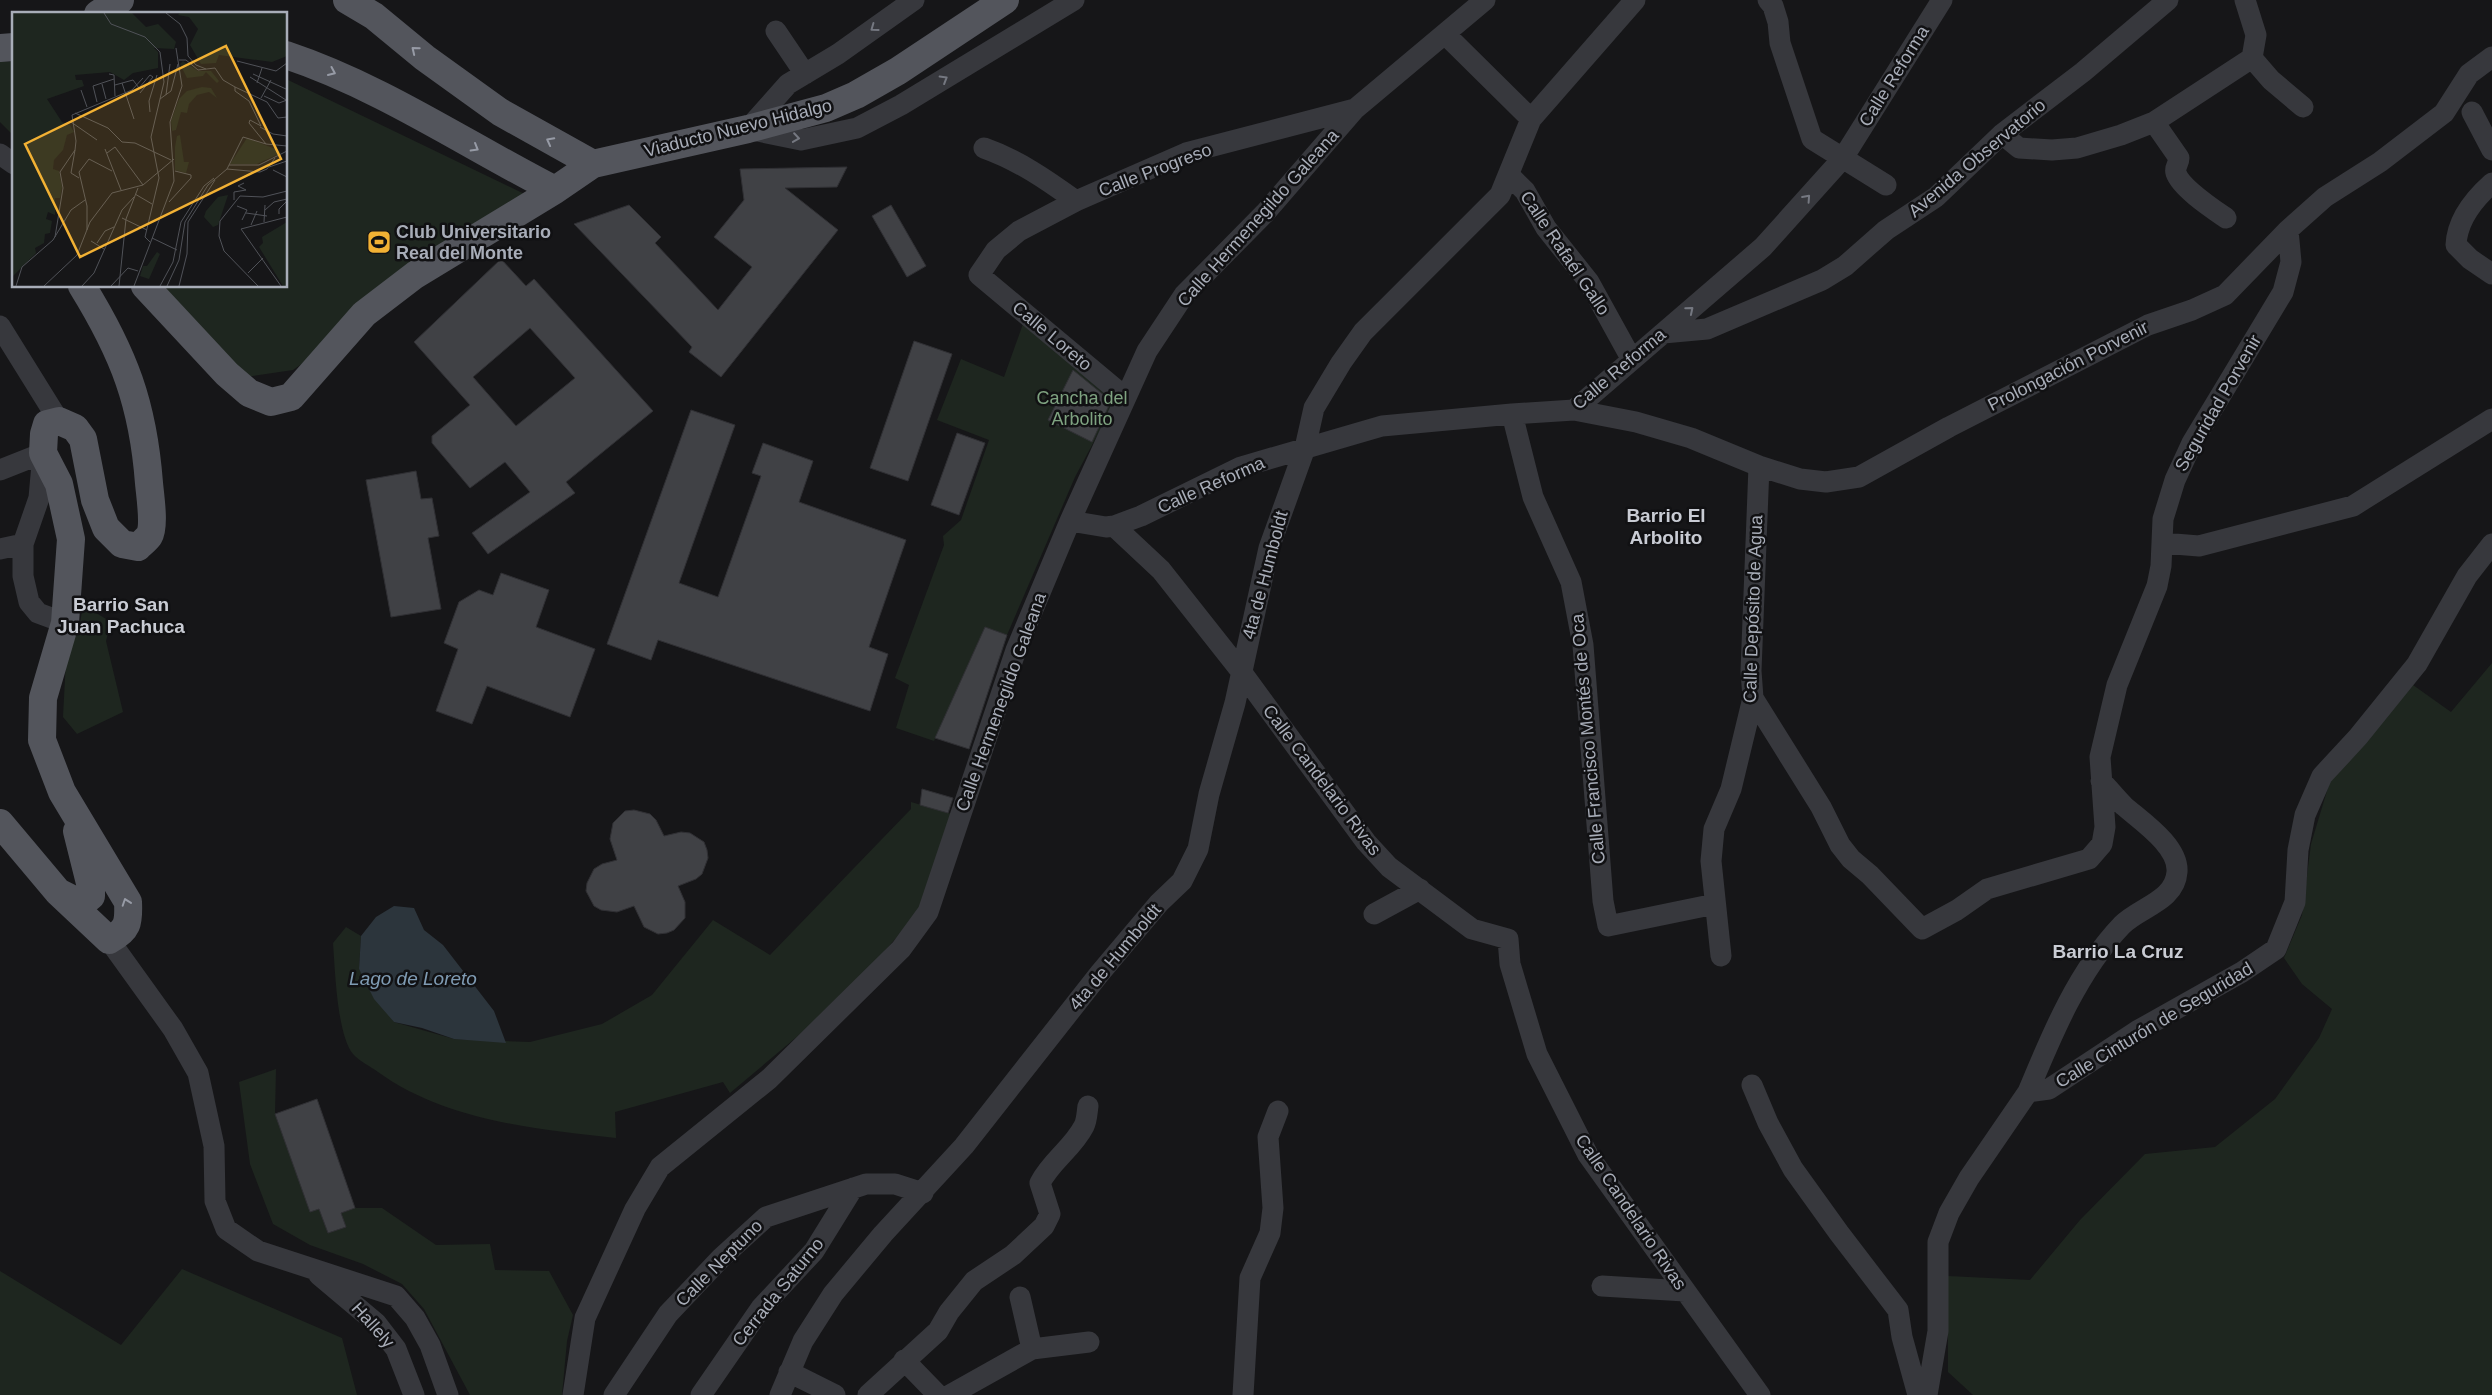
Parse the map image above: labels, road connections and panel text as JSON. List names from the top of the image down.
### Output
{
  "streets": {
    "main road": ["Viaducto Nuevo Hidalgo"],
    "street": [
      "Calle Reforma",
      "Avenida Observatorio",
      "Calle Progreso",
      "Calle Hermenegildo Galeana",
      "Calle Rafaél Gallo",
      "Calle Loreto",
      "Prolongación Porvenir",
      "Seguridad Porvenir",
      "4ta de Humboldt",
      "Calle Depósito de Agua",
      "Calle Francisco Montés de Oca",
      "Calle Candelario Rivas",
      "Calle Cinturón de Seguridad",
      "Calle Neptuno",
      "Cerrada Saturno",
      "Hallely"
    ]
  },
  "crossings": [
    ["Calle Reforma", "Avenida Observatorio"],
    ["Calle Reforma", "Calle Hermenegildo Galeana"],
    ["Calle Reforma", "Calle Rafaél Gallo"],
    ["Calle Reforma", "Prolongación Porvenir"],
    ["Calle Reforma", "4ta de Humboldt"],
    ["Calle Reforma", "Calle Francisco Montés de Oca"],
    ["Calle Reforma", "Calle Candelario Rivas"],
    ["Calle Progreso", "Calle Hermenegildo Galeana"],
    ["Calle Progreso", "Calle Loreto"],
    ["Calle Hermenegildo Galeana", "Calle Loreto"],
    ["Calle Rafaél Gallo", "4ta de Humboldt"],
    ["Prolongación Porvenir", "Seguridad Porvenir"],
    ["Prolongación Porvenir", "Calle Depósito de Agua"],
    ["Seguridad Porvenir", "Calle Depósito de Agua"],
    ["4ta de Humboldt", "Calle Candelario Rivas"],
    ["4ta de Humboldt", "Calle Neptuno"],
    ["Calle Depósito de Agua", "Calle Francisco Montés de Oca"],
    ["Calle Neptuno", "Cerrada Saturno"]
  ],
  "districts": ["Barrio El Arbolito", "Barrio San Juan Pachuca", "Barrio La Cruz"],
  "water": ["Lago de Loreto"],
  "parks": ["Cancha del Arbolito"],
  "places": {
    "sports": ["Club Universitario Real del Monte"]
  }
}
